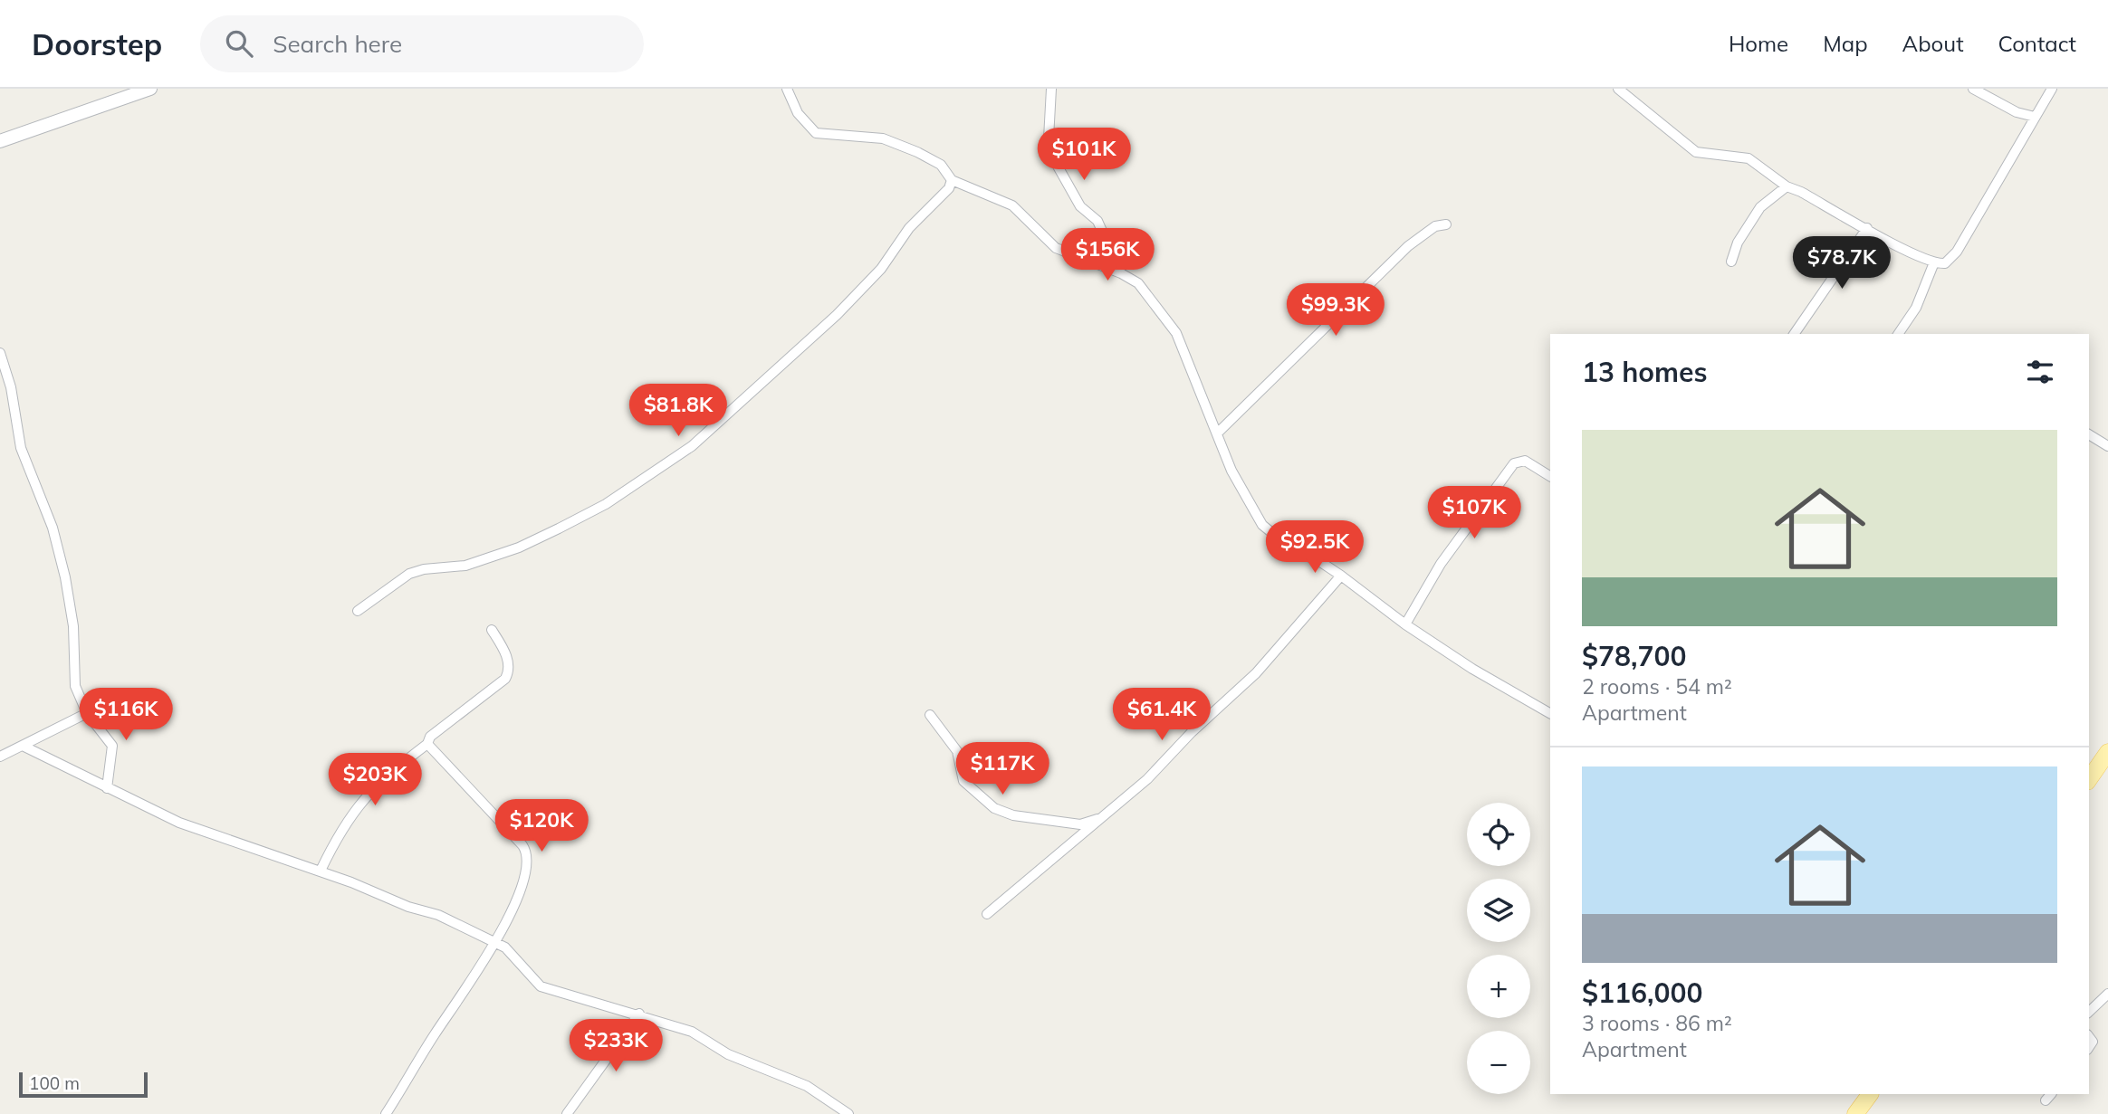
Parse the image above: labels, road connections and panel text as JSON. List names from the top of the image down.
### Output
{
  "scale_bar": "100 m",
  "page": {
    "header": "Doorstep",
    "search": "Search here",
    "nav": [
      "Home",
      "Map",
      "About",
      "Contact"
    ],
    "price": [
      "$101K",
      "$156K",
      "$78.7K",
      "$99.3K",
      "$81.8K",
      "$107K",
      "$92.5K",
      "$116K",
      "$61.4K",
      "$117K",
      "$203K",
      "$120K",
      "$233K"
    ],
    "heading": "13 homes",
    "list": [
      {
        "name": "$78,700",
        "note": "2 rooms · 54 m² · Apartment"
      },
      {
        "name": "$116,000",
        "note": "3 rooms · 86 m² · Apartment"
      }
    ],
    "map_buttons": ["+", "−"],
    "scale": "100 m"
  }
}
